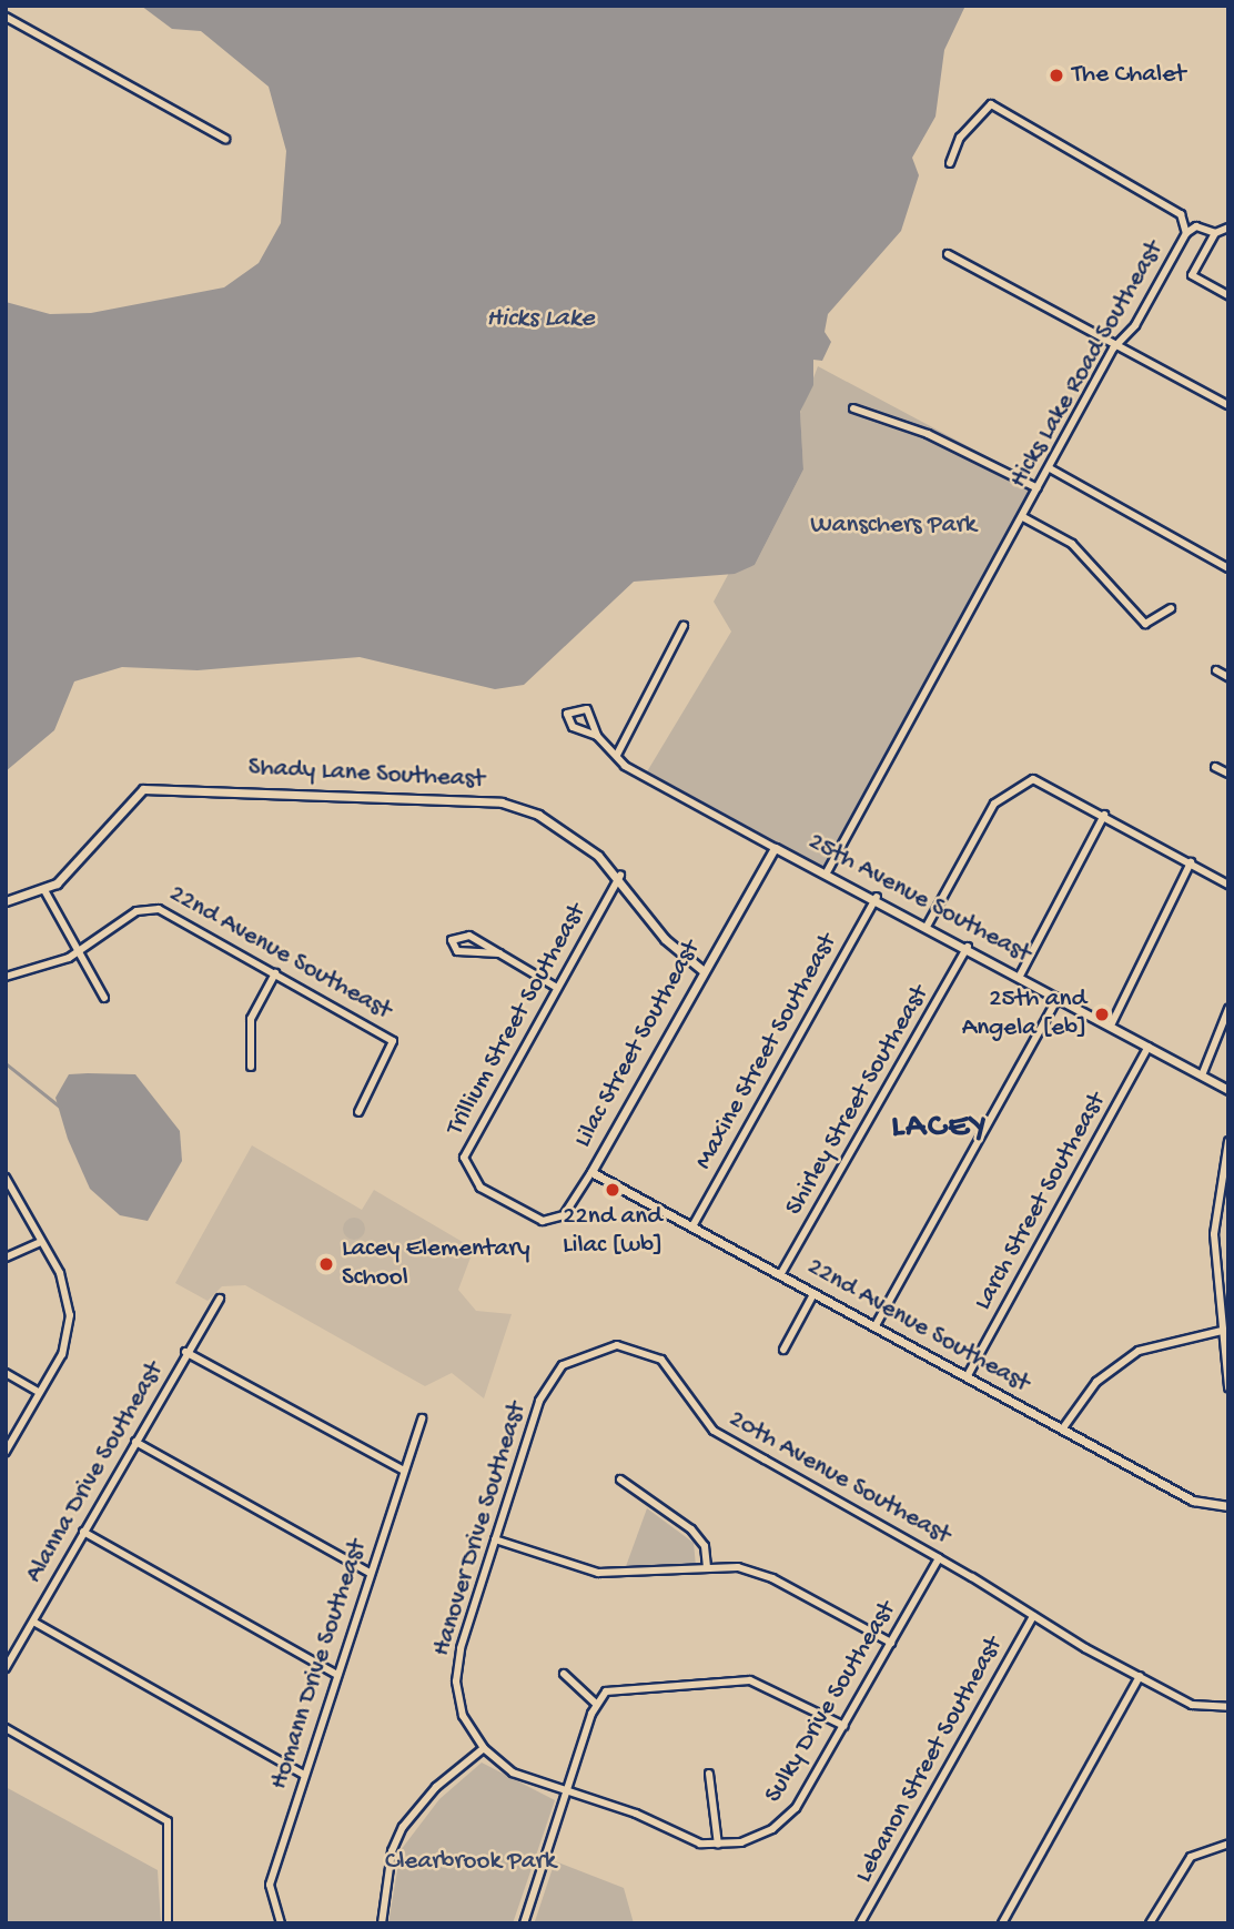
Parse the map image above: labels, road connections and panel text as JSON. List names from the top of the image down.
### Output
{
  "streets": {
    "street": [
      "Hicks Lake Road Southeast",
      "Shady Lane Southeast",
      "25th Avenue Southeast",
      "22nd Avenue Southeast",
      "Trillium Street Southeast",
      "Lilac Street Southeast",
      "Maxine Street Southeast",
      "Shirley Street Southeast",
      "Larch Street Southeast",
      "Alanna Drive Southeast",
      "20th Avenue Southeast",
      "Hanover Drive Southeast",
      "Homann Drive Southeast",
      "Sulky Drive Southeast",
      "Lebanon Street Southeast"
    ]
  },
  "crossings": [
    ["Hicks Lake Road Southeast", "25th Avenue Southeast"],
    ["Shady Lane Southeast", "Trillium Street Southeast"],
    ["Shady Lane Southeast", "Lilac Street Southeast"],
    ["25th Avenue Southeast", "Lilac Street Southeast"],
    ["25th Avenue Southeast", "Maxine Street Southeast"],
    ["25th Avenue Southeast", "Shirley Street Southeast"],
    ["25th Avenue Southeast", "Larch Street Southeast"],
    ["22nd Avenue Southeast", "Lilac Street Southeast"],
    ["22nd Avenue Southeast", "Maxine Street Southeast"],
    ["22nd Avenue Southeast", "Shirley Street Southeast"],
    ["22nd Avenue Southeast", "Larch Street Southeast"],
    ["Trillium Street Southeast", "Lilac Street Southeast"],
    ["20th Avenue Southeast", "Hanover Drive Southeast"],
    ["20th Avenue Southeast", "Sulky Drive Southeast"],
    ["20th Avenue Southeast", "Lebanon Street Southeast"],
    ["Hanover Drive Southeast", "Sulky Drive Southeast"]
  ],
  "districts": ["LACEY"],
  "water": ["Hicks Lake"],
  "parks": ["Wanschers Park", "Clearbrook Park"],
  "places": [
    "The Chalet",
    "25th and Angela [eb]",
    "22nd and Lilac [wb]",
    "Lacey Elementary School"
  ]
}
